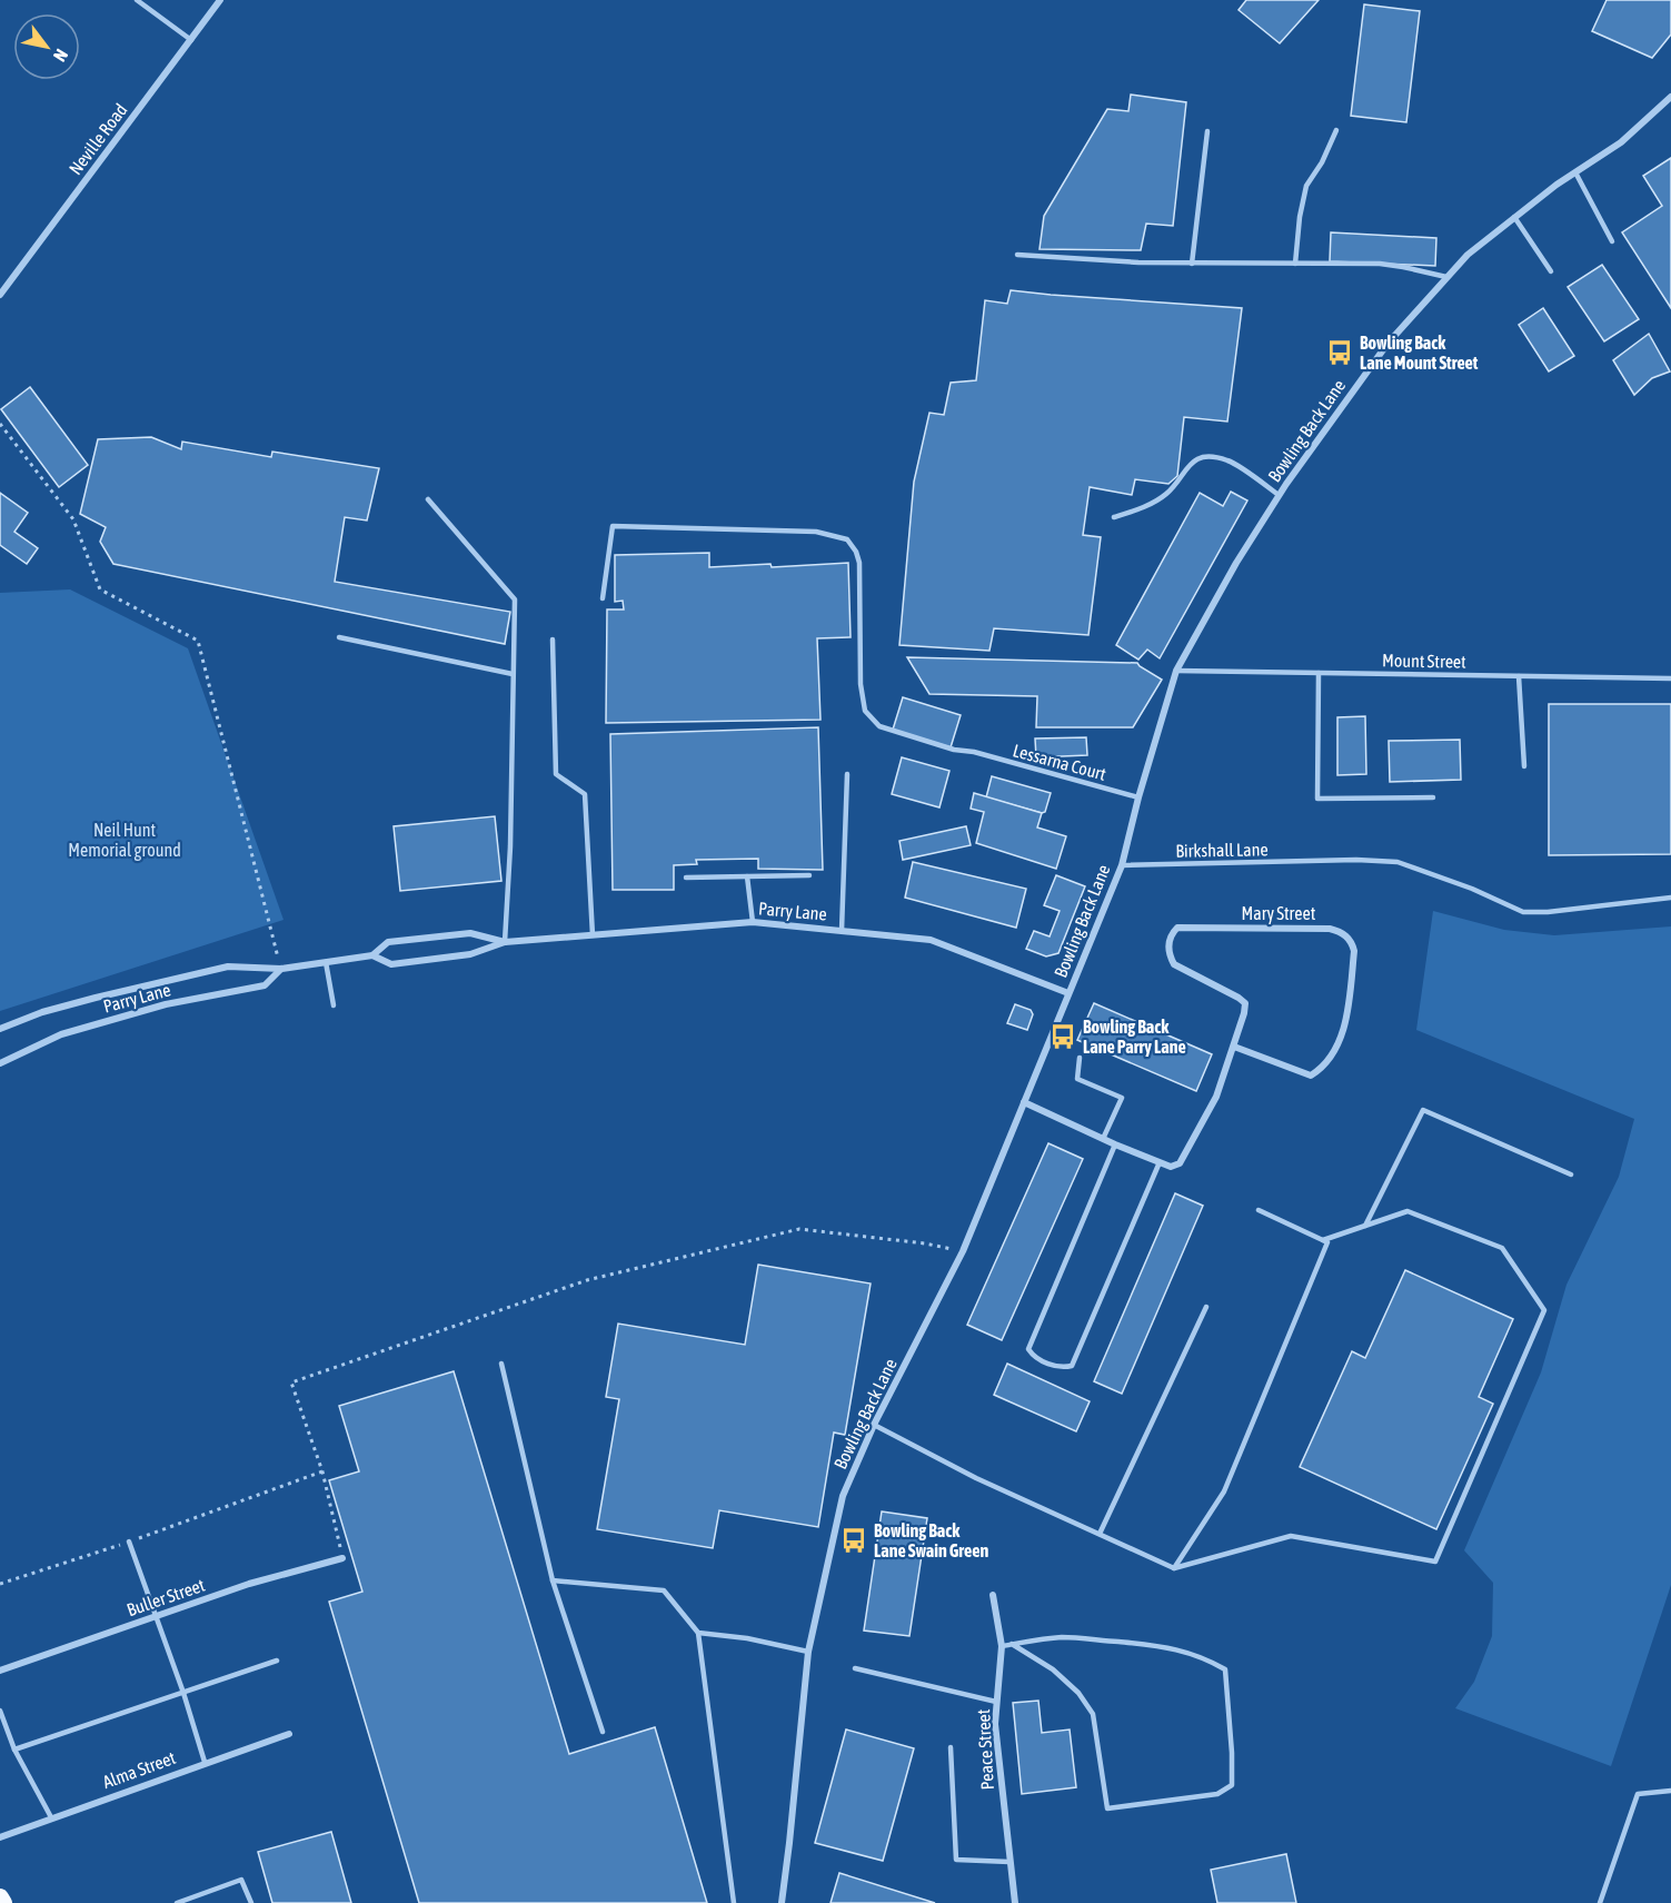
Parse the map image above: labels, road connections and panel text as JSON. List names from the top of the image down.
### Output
{
  "streets": {
    "street": [
      "Neville Road",
      "Bowling Back Lane",
      "Parry Lane",
      "Mary Street",
      "Buller Street",
      "Peace Street",
      "Alma Street"
    ],
    "lane": ["Mount Street", "Lessarna Court", "Birkshall Lane"]
  },
  "crossings": [
    ["Bowling Back Lane", "Mount Street"],
    ["Bowling Back Lane", "Lessarna Court"],
    ["Bowling Back Lane", "Birkshall Lane"],
    ["Bowling Back Lane", "Parry Lane"]
  ],
  "parks": ["Neil Hunt Memorial ground"],
  "places": {
    "bus stop": ["Bowling Back Lane Mount Street", "Bowling Back Lane Parry Lane", "Bowling Back Lane Swain Green"]
  },
  "north": "bottom right"
}
